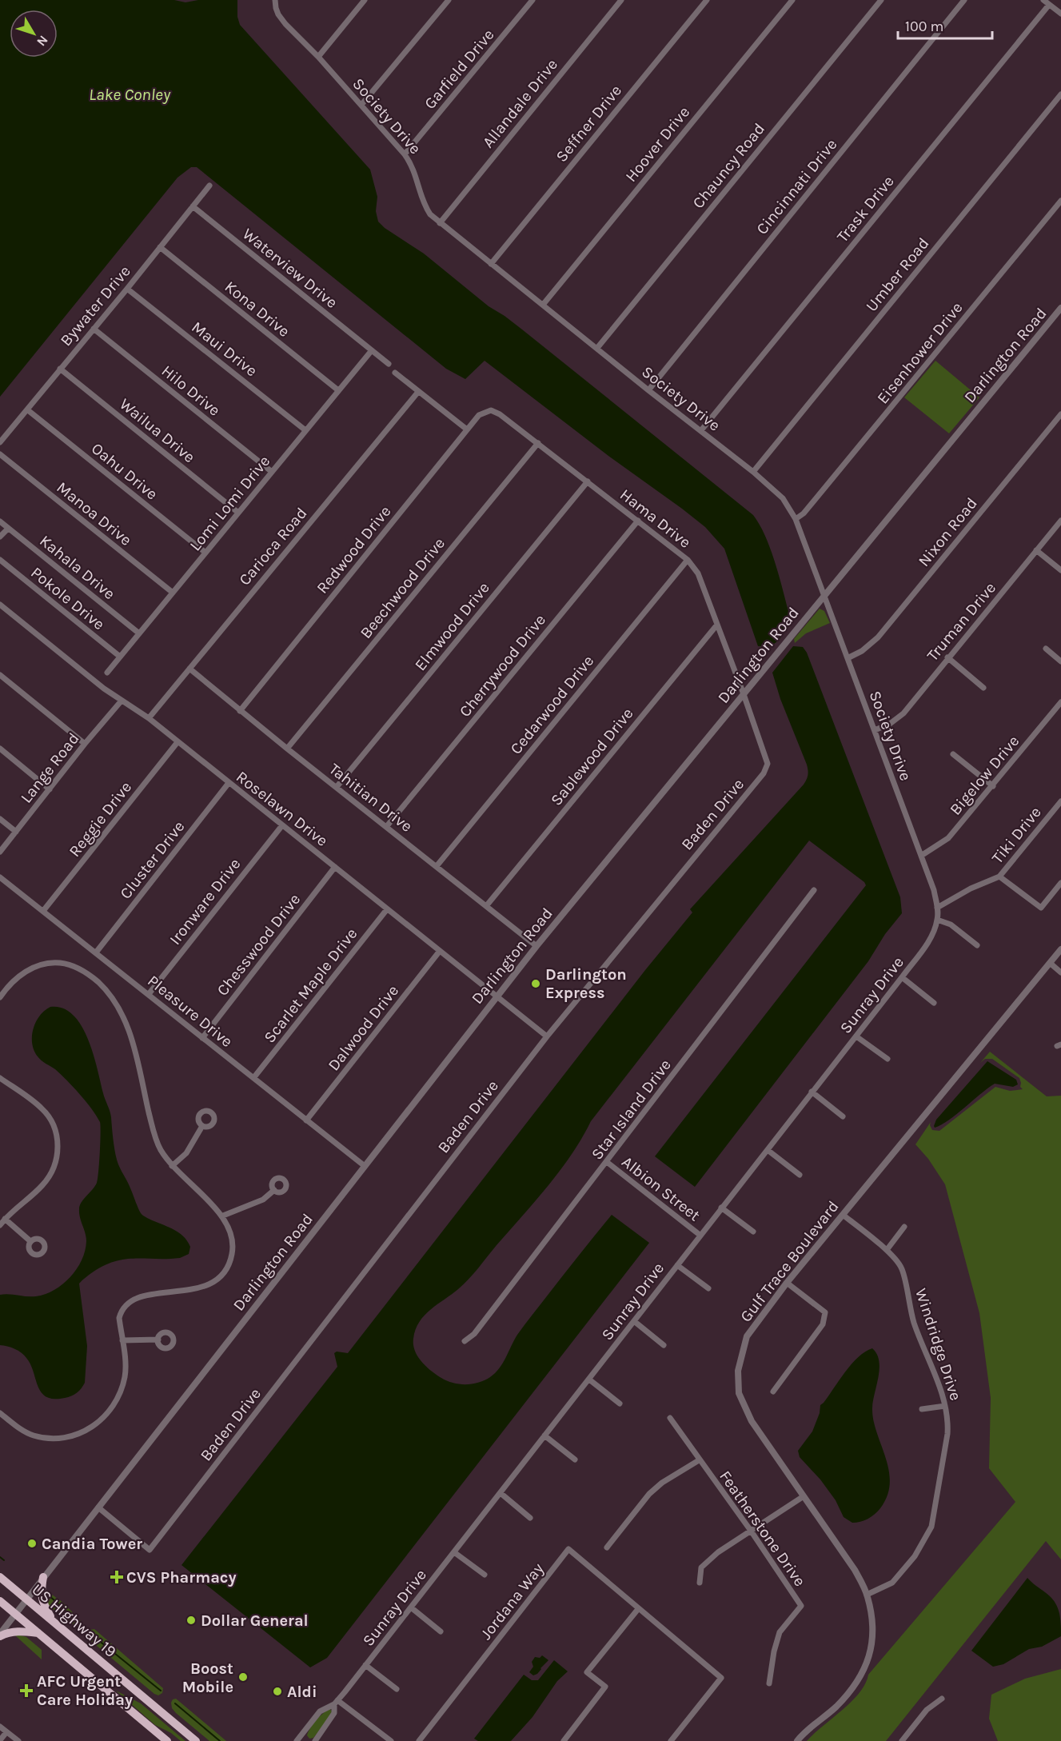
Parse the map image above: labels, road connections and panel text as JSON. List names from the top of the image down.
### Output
{
  "streets": {
    "highway": ["US Highway 19"],
    "street": [
      "Garfield Drive",
      "Allandale Drive",
      "Society Drive",
      "Seffner Drive",
      "Hoover Drive",
      "Chauncy Road",
      "Cincinnati Drive",
      "Trask Drive",
      "Waterview Drive",
      "Umber Road",
      "Bywater Drive",
      "Kona Drive",
      "Maui Drive",
      "Eisenhower Drive",
      "Darlington Road",
      "Hilo Drive",
      "Wailua Drive",
      "Oahu Drive",
      "Lomi Lomi Drive",
      "Manoa Drive",
      "Hama Drive",
      "Nixon Road",
      "Carioca Road",
      "Redwood Drive",
      "Kahala Drive",
      "Beechwood Drive",
      "Pokole Drive",
      "Truman Drive",
      "Elmwood Drive",
      "Cherrywood Drive",
      "Cedarwood Drive",
      "Sablewood Drive",
      "Lange Road",
      "Bigelow Drive",
      "Tahitian Drive",
      "Roselawn Drive",
      "Baden Drive",
      "Reggie Drive",
      "Tiki Drive",
      "Cluster Drive",
      "Ironware Drive",
      "Chesswood Drive",
      "Scarlet Maple Drive",
      "Sunray Drive",
      "Pleasure Drive",
      "Dalwood Drive",
      "Star Island Drive",
      "Albion Street",
      "Gulf Trace Boulevard",
      "Windridge Drive",
      "Featherstone Drive",
      "Jordana Way"
    ]
  },
  "crossings": [
    ["Garfield Drive", "Society Drive"],
    ["Allandale Drive", "Society Drive"],
    ["Society Drive", "Seffner Drive"],
    ["Society Drive", "Hoover Drive"],
    ["Society Drive", "Chauncy Road"],
    ["Society Drive", "Cincinnati Drive"],
    ["Society Drive", "Trask Drive"],
    ["Society Drive", "Umber Road"],
    ["Society Drive", "Eisenhower Drive"],
    ["Society Drive", "Darlington Road"],
    ["Society Drive", "Nixon Road"],
    ["Society Drive", "Truman Drive"],
    ["Society Drive", "Bigelow Drive"],
    ["Society Drive", "Tiki Drive"],
    ["Society Drive", "Sunray Drive"],
    ["Waterview Drive", "Bywater Drive"],
    ["Waterview Drive", "Lomi Lomi Drive"],
    ["Bywater Drive", "Kona Drive"],
    ["Bywater Drive", "Maui Drive"],
    ["Bywater Drive", "Hilo Drive"],
    ["Bywater Drive", "Wailua Drive"],
    ["Bywater Drive", "Oahu Drive"],
    ["Kona Drive", "Lomi Lomi Drive"],
    ["Maui Drive", "Lomi Lomi Drive"],
    ["Darlington Road", "Hama Drive"],
    ["Darlington Road", "Tahitian Drive"],
    ["Darlington Road", "Roselawn Drive"],
    ["Darlington Road", "Baden Drive"],
    ["Darlington Road", "Pleasure Drive"],
    ["Darlington Road", "US Highway 19"],
    ["Hilo Drive", "Lomi Lomi Drive"],
    ["Wailua Drive", "Lomi Lomi Drive"],
    ["Oahu Drive", "Lomi Lomi Drive"],
    ["Lomi Lomi Drive", "Manoa Drive"],
    ["Lomi Lomi Drive", "Kahala Drive"],
    ["Lomi Lomi Drive", "Pokole Drive"],
    ["Hama Drive", "Redwood Drive"],
    ["Hama Drive", "Beechwood Drive"],
    ["Hama Drive", "Elmwood Drive"],
    ["Hama Drive", "Cherrywood Drive"],
    ["Hama Drive", "Cedarwood Drive"],
    ["Hama Drive", "Sablewood Drive"],
    ["Hama Drive", "Baden Drive"],
    ["Carioca Road", "Tahitian Drive"],
    ["Carioca Road", "Roselawn Drive"],
    ["Redwood Drive", "Tahitian Drive"],
    ["Beechwood Drive", "Tahitian Drive"],
    ["Elmwood Drive", "Tahitian Drive"],
    ["Cherrywood Drive", "Tahitian Drive"],
    ["Cedarwood Drive", "Tahitian Drive"],
    ["Sablewood Drive", "Tahitian Drive"],
    ["Lange Road", "Roselawn Drive"],
    ["Roselawn Drive", "Baden Drive"],
    ["Roselawn Drive", "Reggie Drive"],
    ["Roselawn Drive", "Cluster Drive"],
    ["Roselawn Drive", "Ironware Drive"],
    ["Roselawn Drive", "Chesswood Drive"],
    ["Roselawn Drive", "Scarlet Maple Drive"],
    ["Roselawn Drive", "Dalwood Drive"],
    ["Reggie Drive", "Pleasure Drive"],
    ["Tiki Drive", "Sunray Drive"],
    ["Cluster Drive", "Pleasure Drive"],
    ["Ironware Drive", "Pleasure Drive"],
    ["Chesswood Drive", "Pleasure Drive"],
    ["Scarlet Maple Drive", "Pleasure Drive"],
    ["Sunray Drive", "Albion Street"],
    ["Pleasure Drive", "Dalwood Drive"],
    ["Star Island Drive", "Albion Street"],
    ["Gulf Trace Boulevard", "Windridge Drive"]
  ],
  "water": ["Lake Conley"],
  "places": {
    "other": [
      "Darlington Express",
      "Candia Tower",
      "Dollar General",
      "Boost Mobile",
      "Aldi"
    ],
    "health": ["CVS Pharmacy", "AFC Urgent Care Holiday"]
  },
  "scale_bar": "100 m",
  "north": "bottom right"
}
